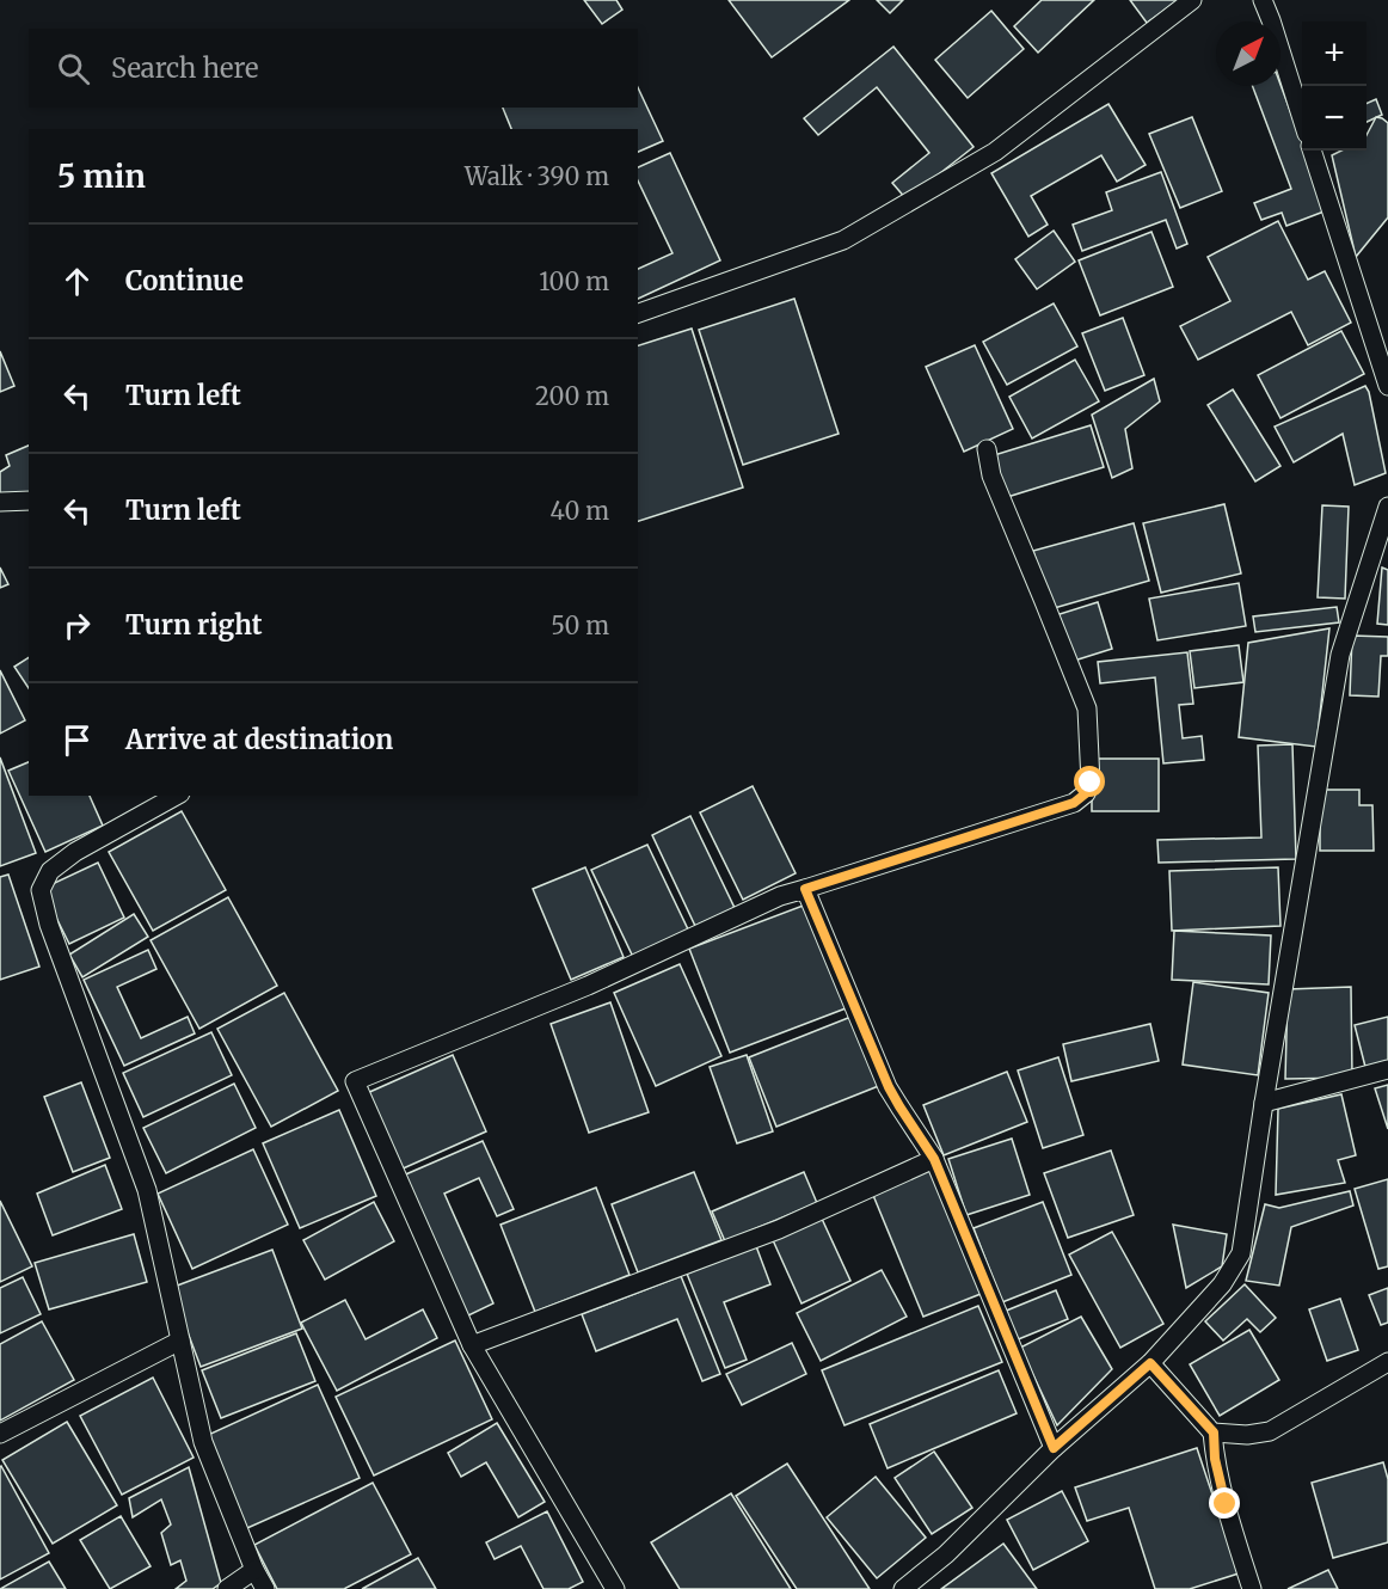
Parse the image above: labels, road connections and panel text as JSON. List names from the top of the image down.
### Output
{
  "north": "top right",
  "page": {
    "map_buttons": ["+", "−"],
    "search": "Search here",
    "heading": ["5 min", "Walk · 390 m"],
    "list": [
      ["Continue", "100 m"],
      ["Turn left", "200 m"],
      ["Turn left", "40 m"],
      ["Turn right", "50 m"],
      "Arrive at destination"
    ]
  }
}
